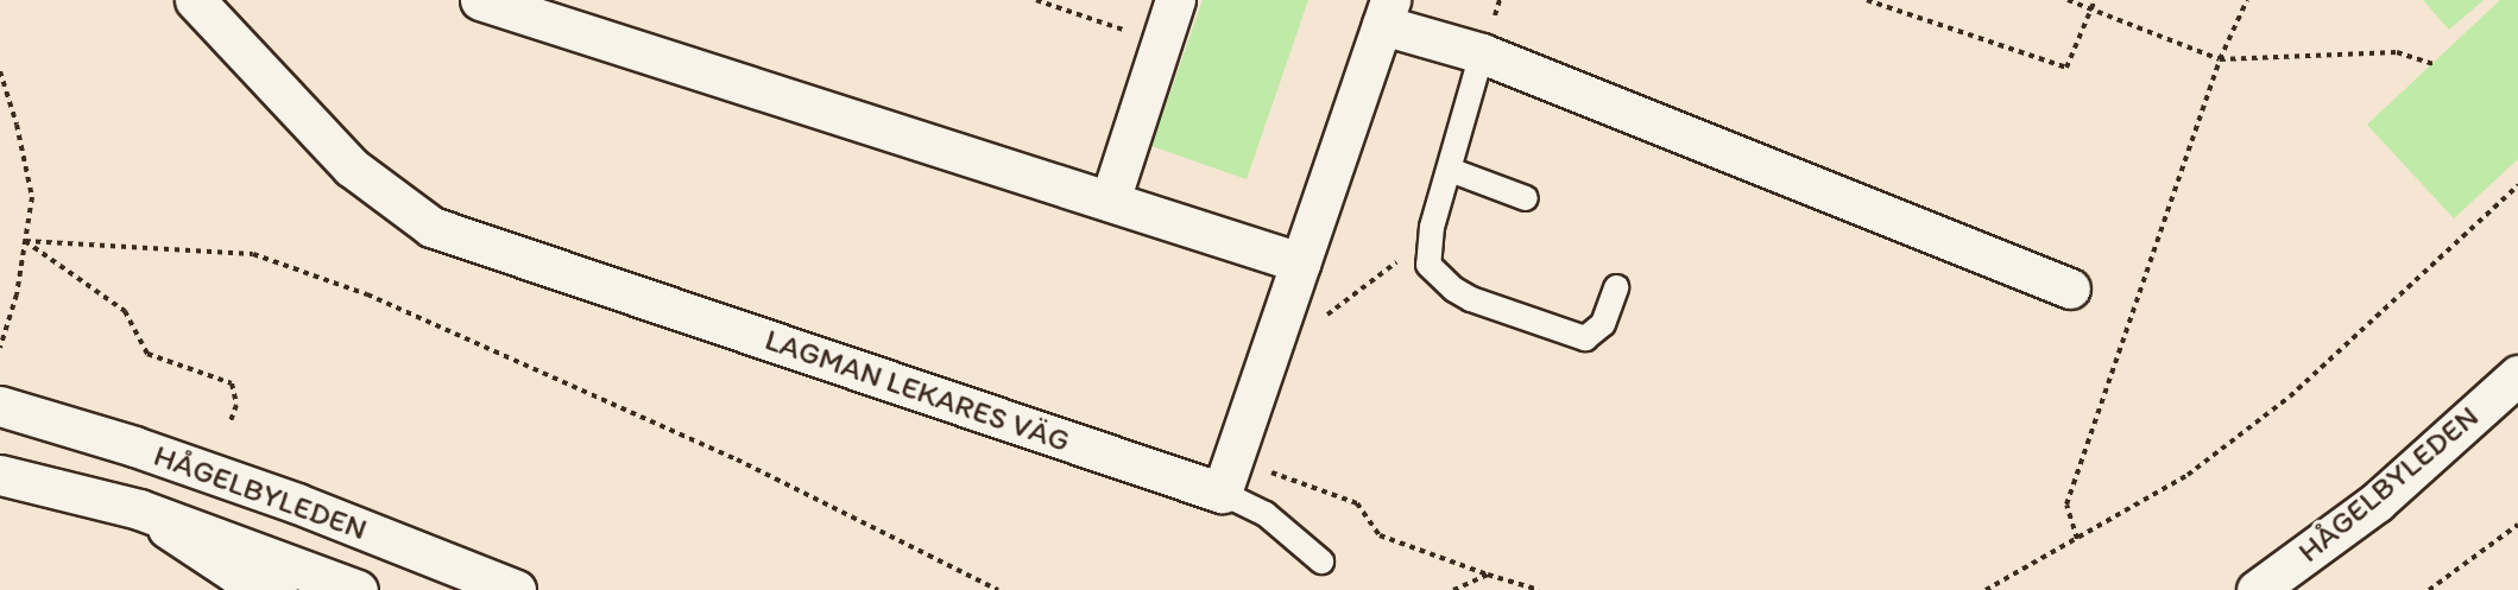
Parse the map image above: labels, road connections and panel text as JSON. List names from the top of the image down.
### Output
{
  "streets": {
    "street": ["LAGMAN LEKARES VÄG", "HÅGELBYLEDEN"]
  }
}
